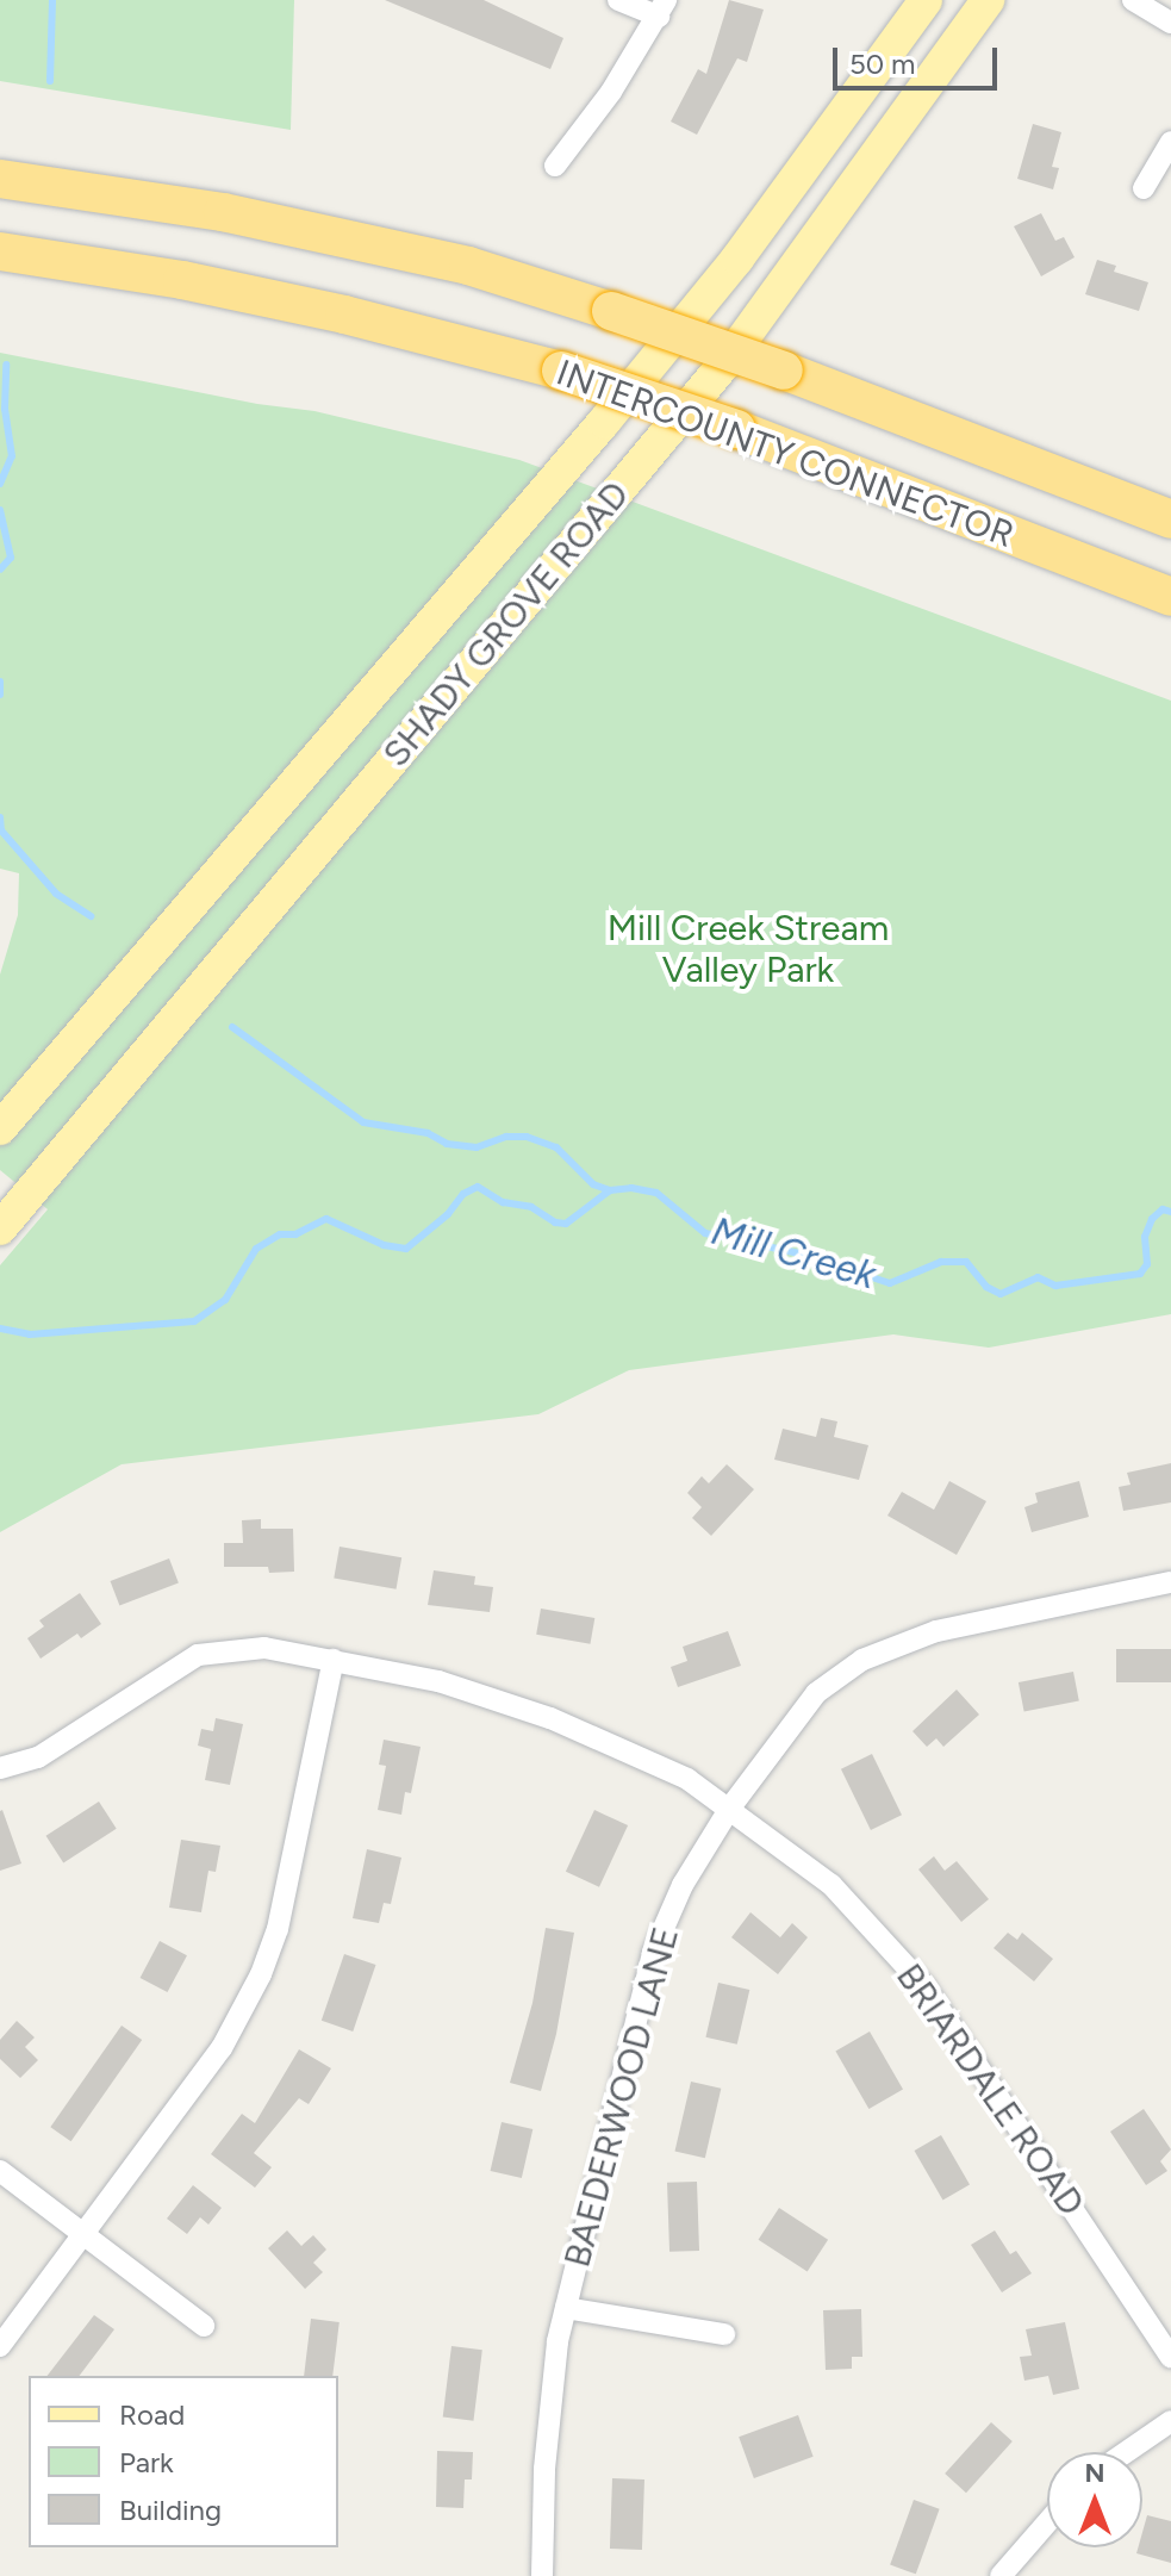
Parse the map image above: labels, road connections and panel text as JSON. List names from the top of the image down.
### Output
{
  "streets": {
    "highway": ["INTERCOUNTY CONNECTOR"],
    "main road": ["SHADY GROVE ROAD"],
    "street": ["BRIARDALE ROAD", "BAEDERWOOD LANE"]
  },
  "crossings": [
    ["BRIARDALE ROAD", "BAEDERWOOD LANE"]
  ],
  "water": ["Mill Creek"],
  "parks": ["Mill Creek Stream Valley Park"],
  "legend": ["Road", "Park", "Building"],
  "scale_bar": "50 m",
  "north": "top"
}
